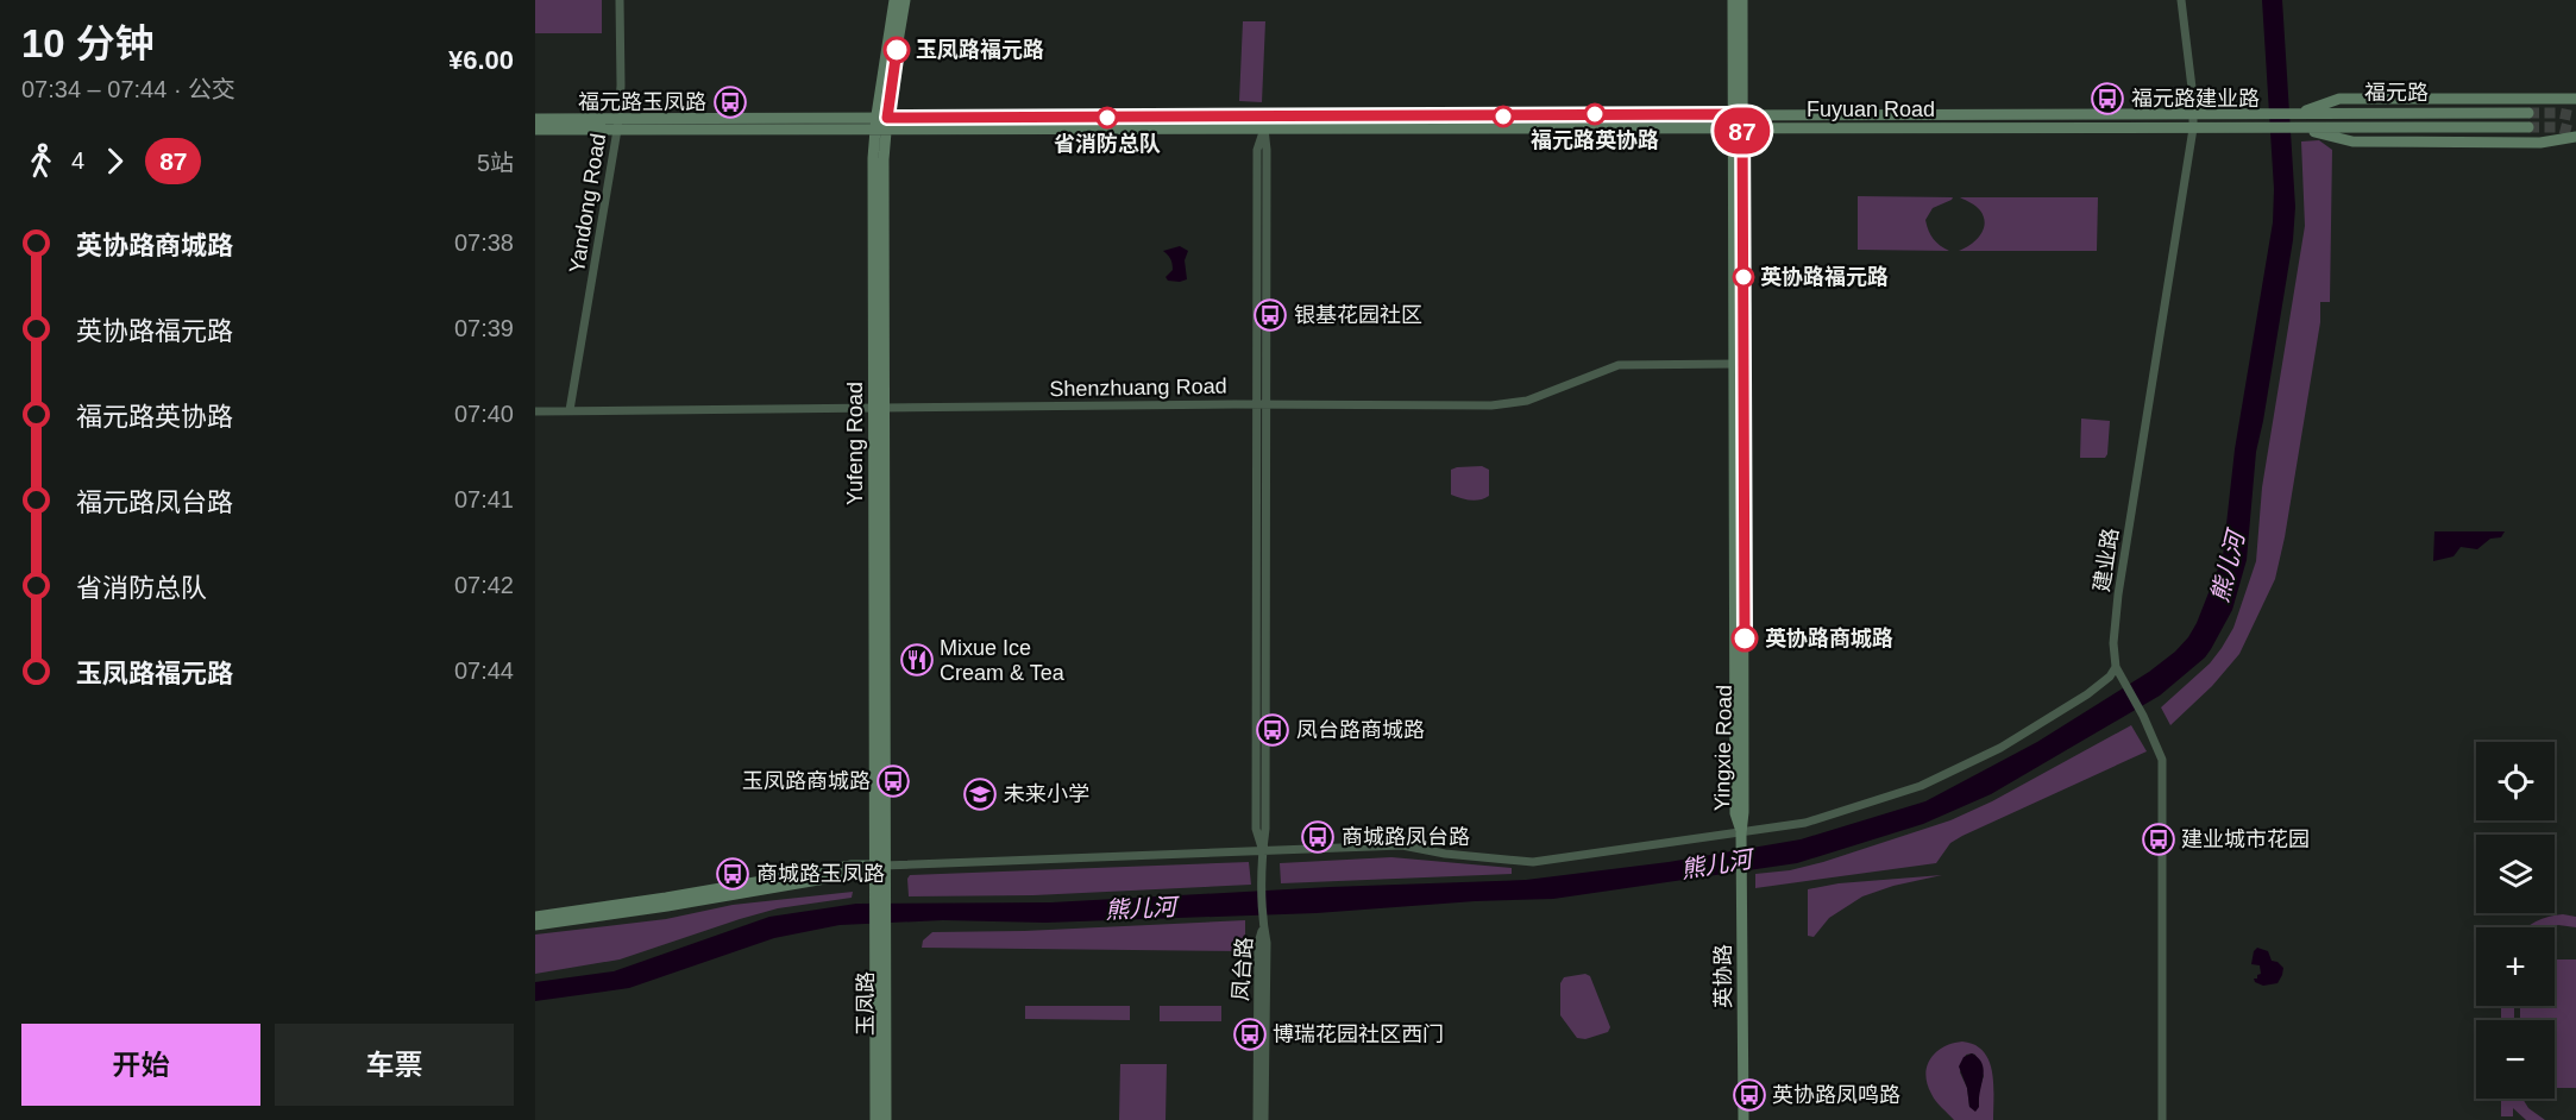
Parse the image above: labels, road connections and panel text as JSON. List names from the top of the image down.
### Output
{
  "streets": {
    "street": [
      "福元路",
      "Fuyuan Road",
      "Yandong Road",
      "Shenzhuang Road",
      "Yufeng Road",
      "建业路",
      "Yingxie Road",
      "凤台路",
      "英协路",
      "玉凤路"
    ]
  },
  "crossings": [
    ["福元路", "Fuyuan Road"],
    ["Fuyuan Road", "Yandong Road"],
    ["Fuyuan Road", "Yufeng Road"],
    ["Fuyuan Road", "建业路"],
    ["Fuyuan Road", "Yingxie Road"],
    ["Yandong Road", "Shenzhuang Road"],
    ["Shenzhuang Road", "Yufeng Road"],
    ["Shenzhuang Road", "Yingxie Road"],
    ["Yufeng Road", "玉凤路"],
    ["Yingxie Road", "英协路"]
  ],
  "water": ["熊儿河"],
  "places": {
    "other": [
      "玉凤路福元路",
      "福元路英协路",
      "省消防总队",
      "英协路福元路",
      "英协路商城路"
    ],
    "bus stop": [
      "福元路建业路",
      "福元路玉凤路",
      "银基花园社区",
      "凤台路商城路",
      "玉凤路商城路",
      "商城路凤台路",
      "建业城市花园",
      "商城路玉凤路",
      "博瑞花园社区西门",
      "英协路凤鸣路"
    ],
    "restaurant": ["Mixue Ice Cream & Tea"],
    "school or university": ["未来小学"]
  },
  "lines": ["bus line 87"],
  "page": {
    "heading": ["10 分钟", "07:34 – 07:44 · 公交", "¥6.00"],
    "on_map": "87",
    "legs": ["4", "87", "5站"],
    "list": [
      {
        "name": "英协路商城路",
        "value": "07:38"
      },
      {
        "name": "英协路福元路",
        "value": "07:39"
      },
      {
        "name": "福元路英协路",
        "value": "07:40"
      },
      {
        "name": "福元路凤台路",
        "value": "07:41"
      },
      {
        "name": "省消防总队",
        "value": "07:42"
      },
      {
        "name": "玉凤路福元路",
        "value": "07:44"
      }
    ],
    "map_buttons": ["+", "−"],
    "buttons": ["开始", "车票"]
  }
}
